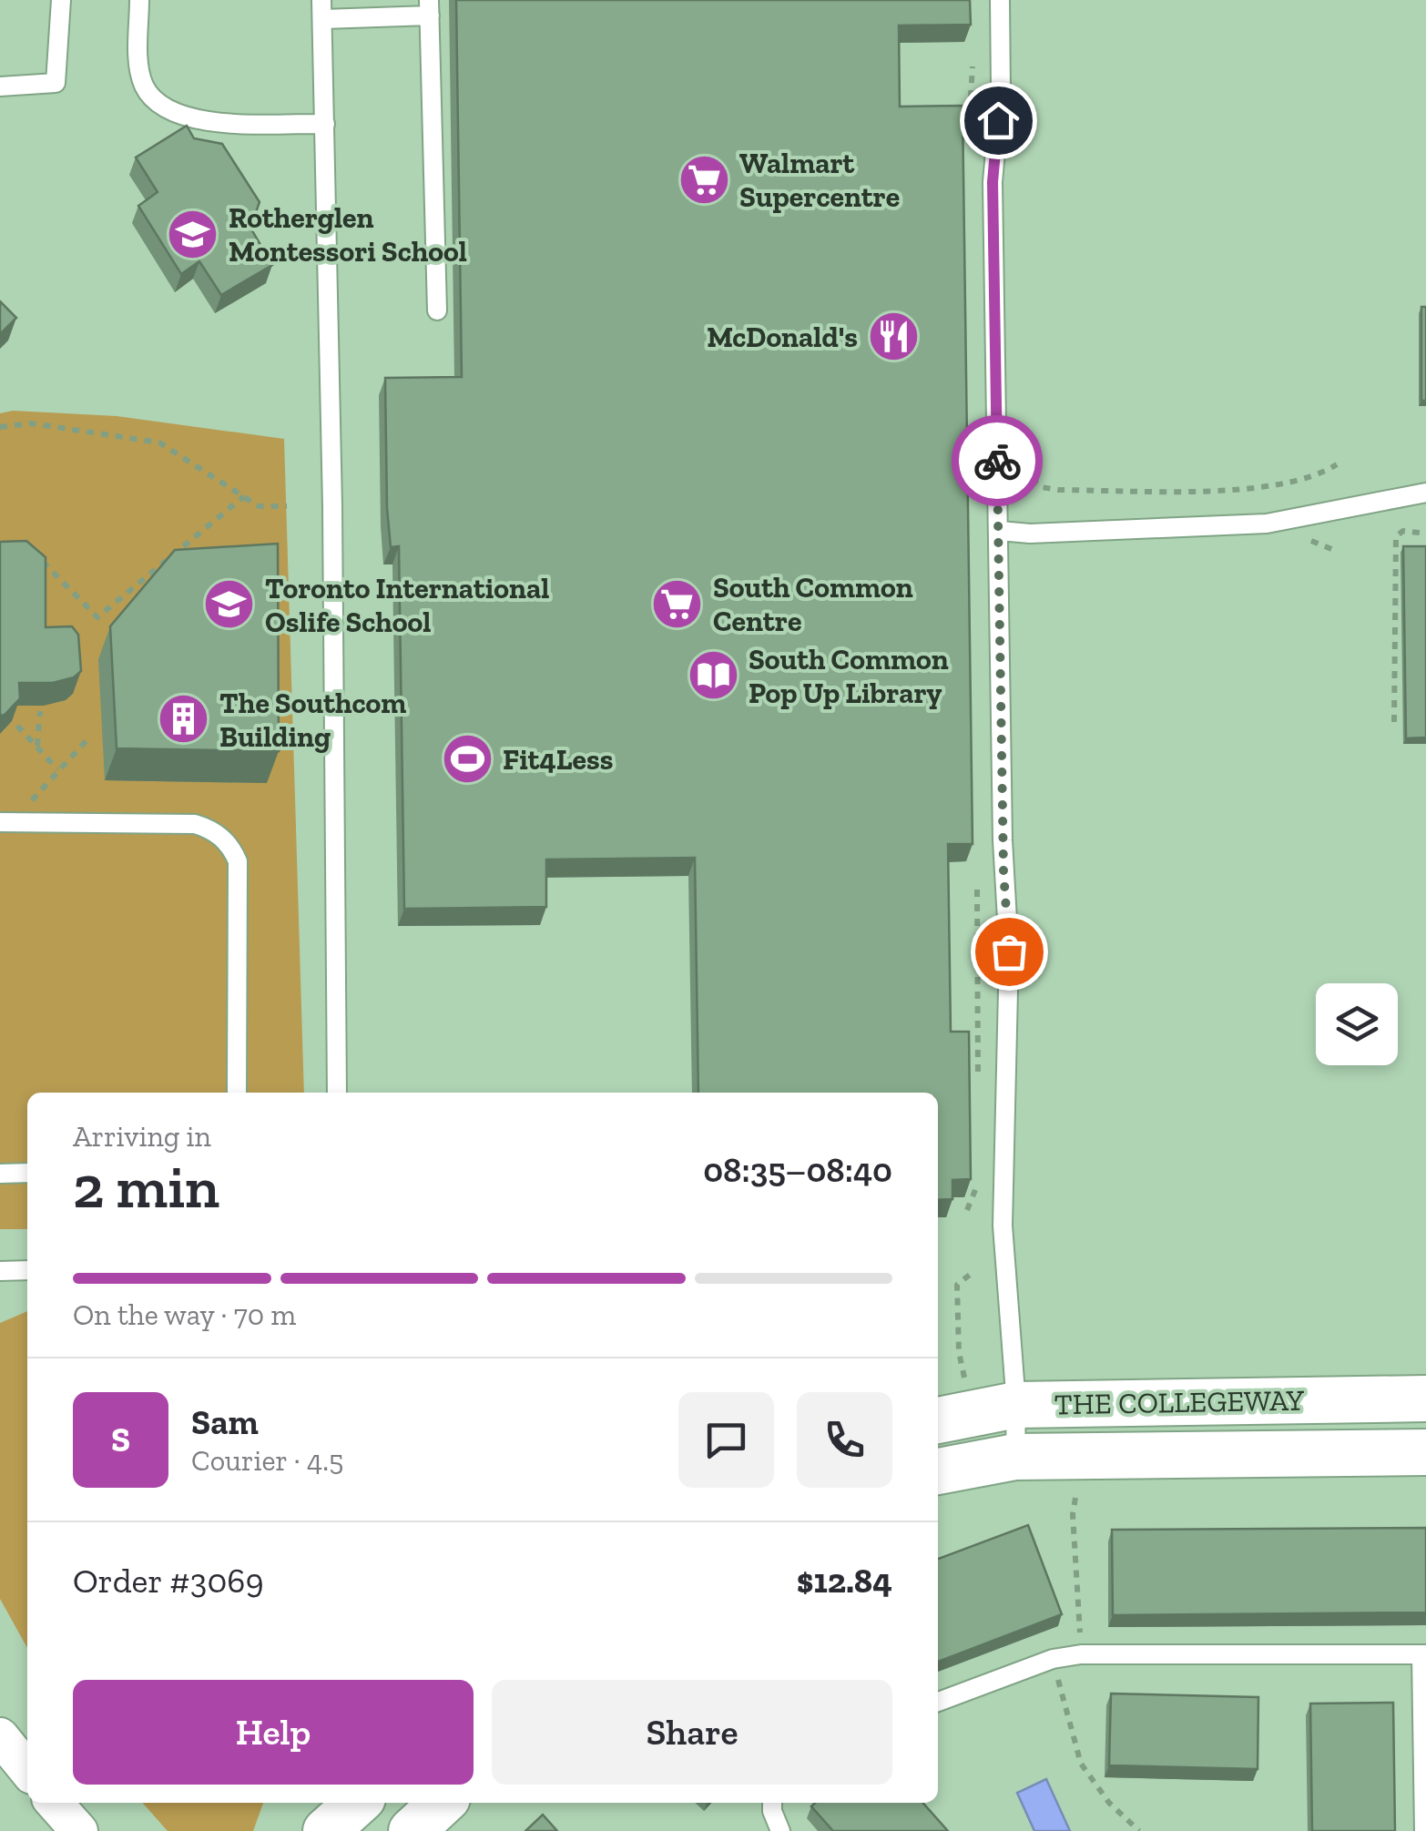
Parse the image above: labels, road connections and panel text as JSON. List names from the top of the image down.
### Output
{
  "streets": {
    "street": ["THE COLLEGEWAY"]
  },
  "places": {
    "supermarket": ["Walmart Supercentre", "South Common Centre"],
    "school or university": ["Rotherglen Montessori School", "Toronto International Oslife School"],
    "restaurant": ["McDonald's"],
    "library": ["South Common Pop Up Library"],
    "building": ["The Southcom Building"],
    "sports": ["Fit4Less"]
  },
  "page": {
    "heading": ["2 min", "Arriving in", "08:35–08:40"],
    "panel": [
      "Sam",
      "Courier · 4.5",
      "Order #3069",
      "$12.84"
    ],
    "bar": "On the way · 70 m",
    "round": "S",
    "buttons": ["Help", "Share"]
  }
}
